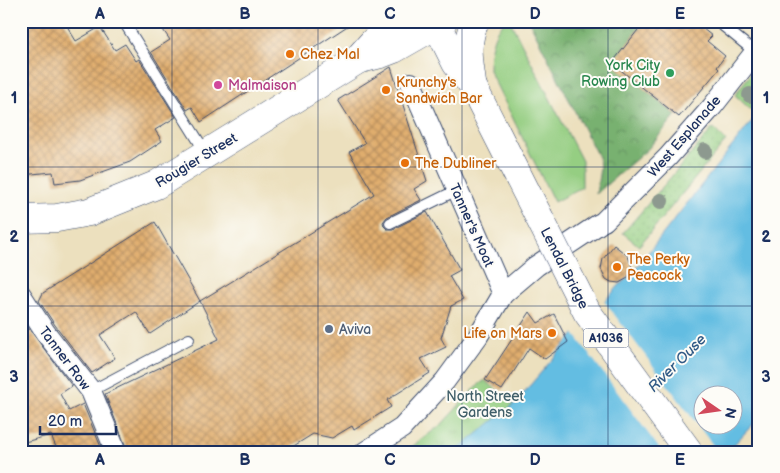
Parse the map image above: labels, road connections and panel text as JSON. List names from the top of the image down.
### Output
{
  "streets": {
    "main road": ["Rougier Street", "Lendal Bridge", "A1036"],
    "street": ["West Esplanade", "Tanner's Moat", "Tanner Row"]
  },
  "crossings": [
    ["West Esplanade", "Tanner's Moat"],
    ["Rougier Street", "A1036"],
    ["Lendal Bridge", "A1036"]
  ],
  "water": ["River Ouse"],
  "parks": ["North Street Gardens"],
  "places": [
    "Chez Mal",
    "York City Rowing Club",
    "Malmaison",
    "Krunchy's Sandwich Bar",
    "The Dubliner",
    "The Perky Peacock",
    "Aviva",
    "Life on Mars"
  ],
  "scale_bar": "20 m",
  "north": "right",
  "grid": {
    "columns": [
      "A",
      "B",
      "C",
      "D",
      "E"
    ],
    "rows": ["1", "2", "3"]
  }
}
